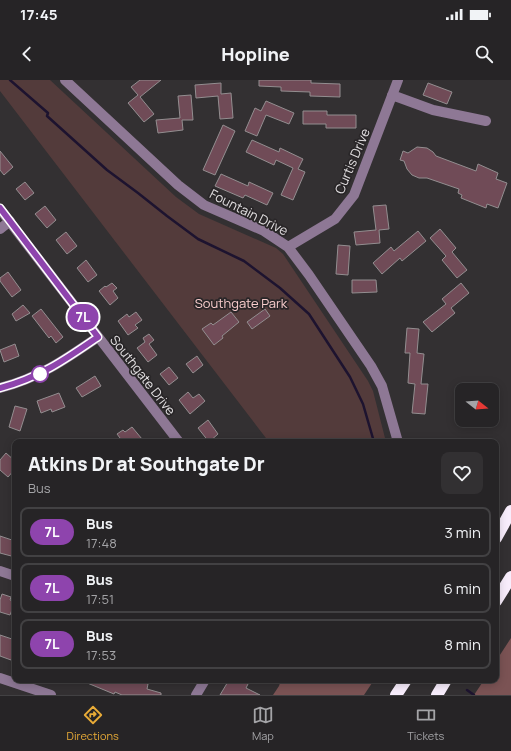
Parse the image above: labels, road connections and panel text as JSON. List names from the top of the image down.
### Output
{
  "streets": {
    "street": ["Curtis Drive", "Fountain Drive", "Southgate Drive"]
  },
  "crossings": [
    ["Curtis Drive", "Fountain Drive"]
  ],
  "parks": ["Southgate Park"],
  "lines": ["bus line 7L"],
  "north": "right",
  "page": {
    "status": "17:45",
    "header": "Hopline",
    "on_map": "7L",
    "heading": ["Atkins Dr at Southgate Dr", "Bus"],
    "list": [
      {
        "mark": "7L",
        "name": "Bus",
        "note": "17:48",
        "value": "3 min"
      },
      {
        "mark": "7L",
        "name": "Bus",
        "note": "17:51",
        "value": "6 min"
      },
      {
        "mark": "7L",
        "name": "Bus",
        "note": "17:53",
        "value": "8 min"
      }
    ],
    "tabs": ["Directions", "Map", "Tickets"]
  }
}
